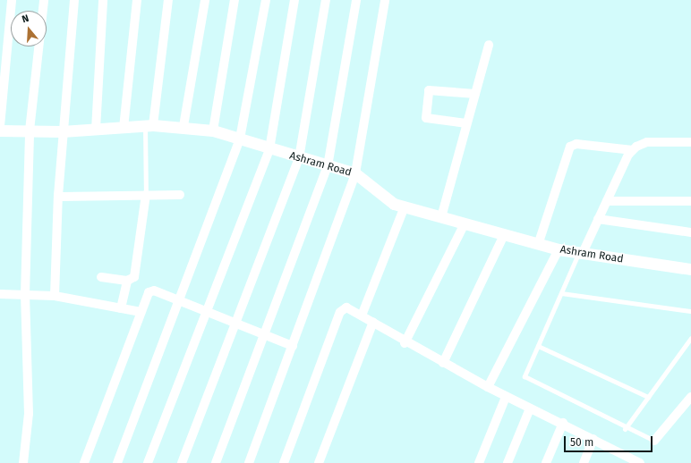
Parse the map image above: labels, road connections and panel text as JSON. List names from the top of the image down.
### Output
{
  "streets": {
    "street": ["Ashram Road"]
  },
  "scale_bar": "50 m",
  "north": "top"
}
